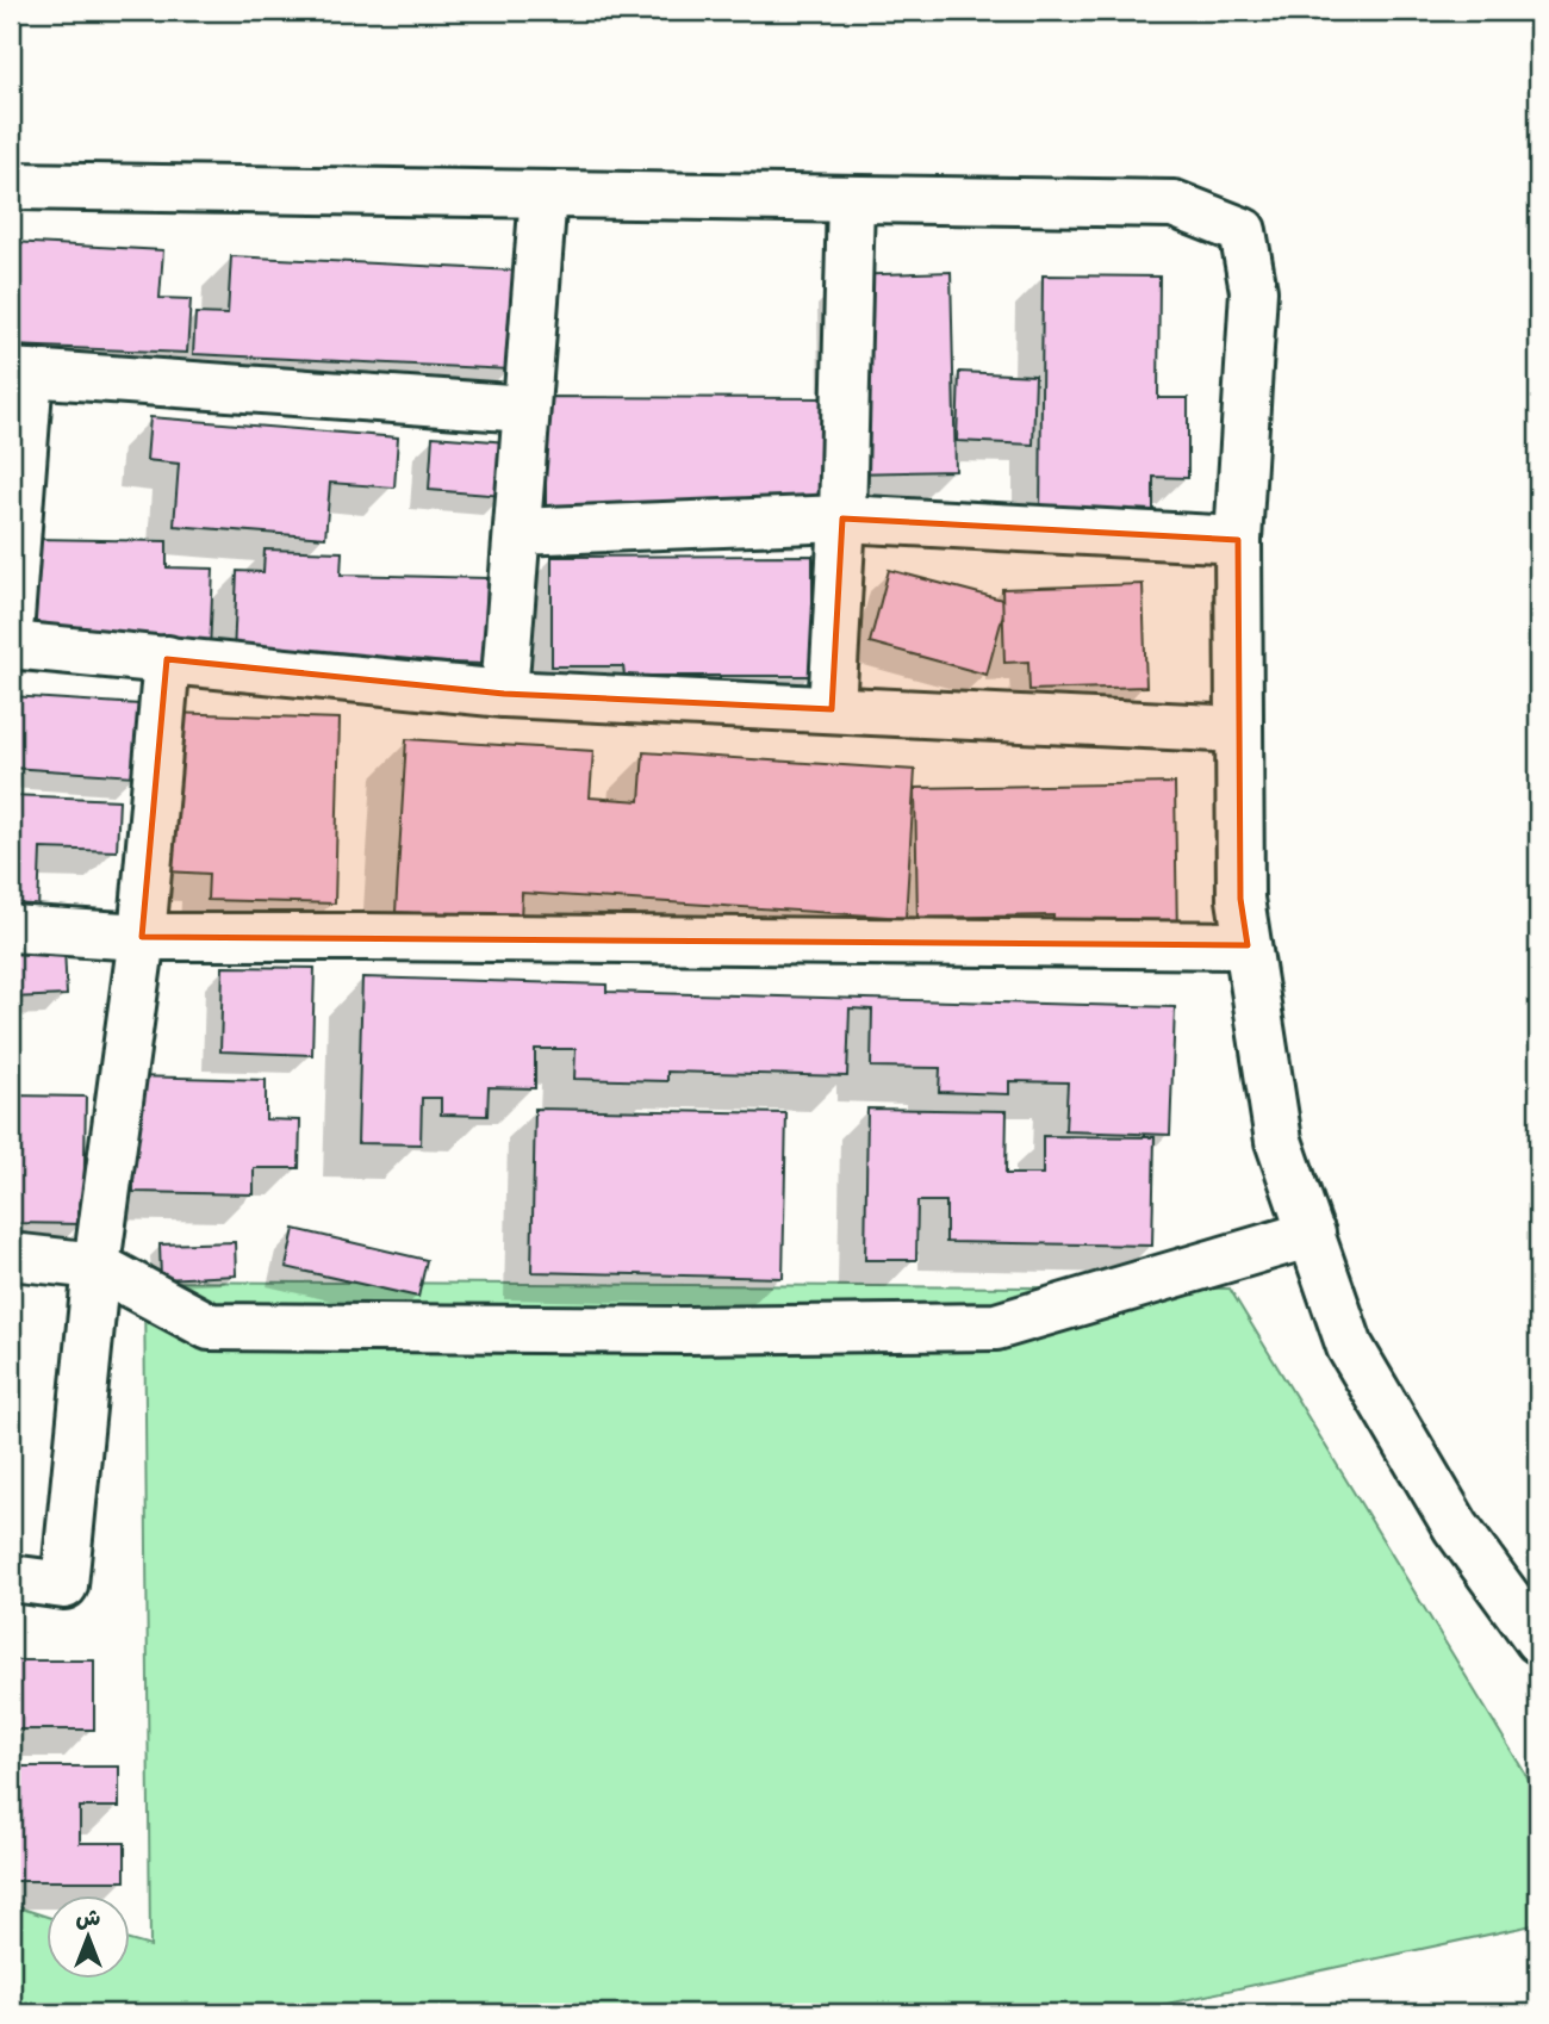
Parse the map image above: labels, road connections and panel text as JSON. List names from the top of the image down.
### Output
{
  "north": "top"
}
